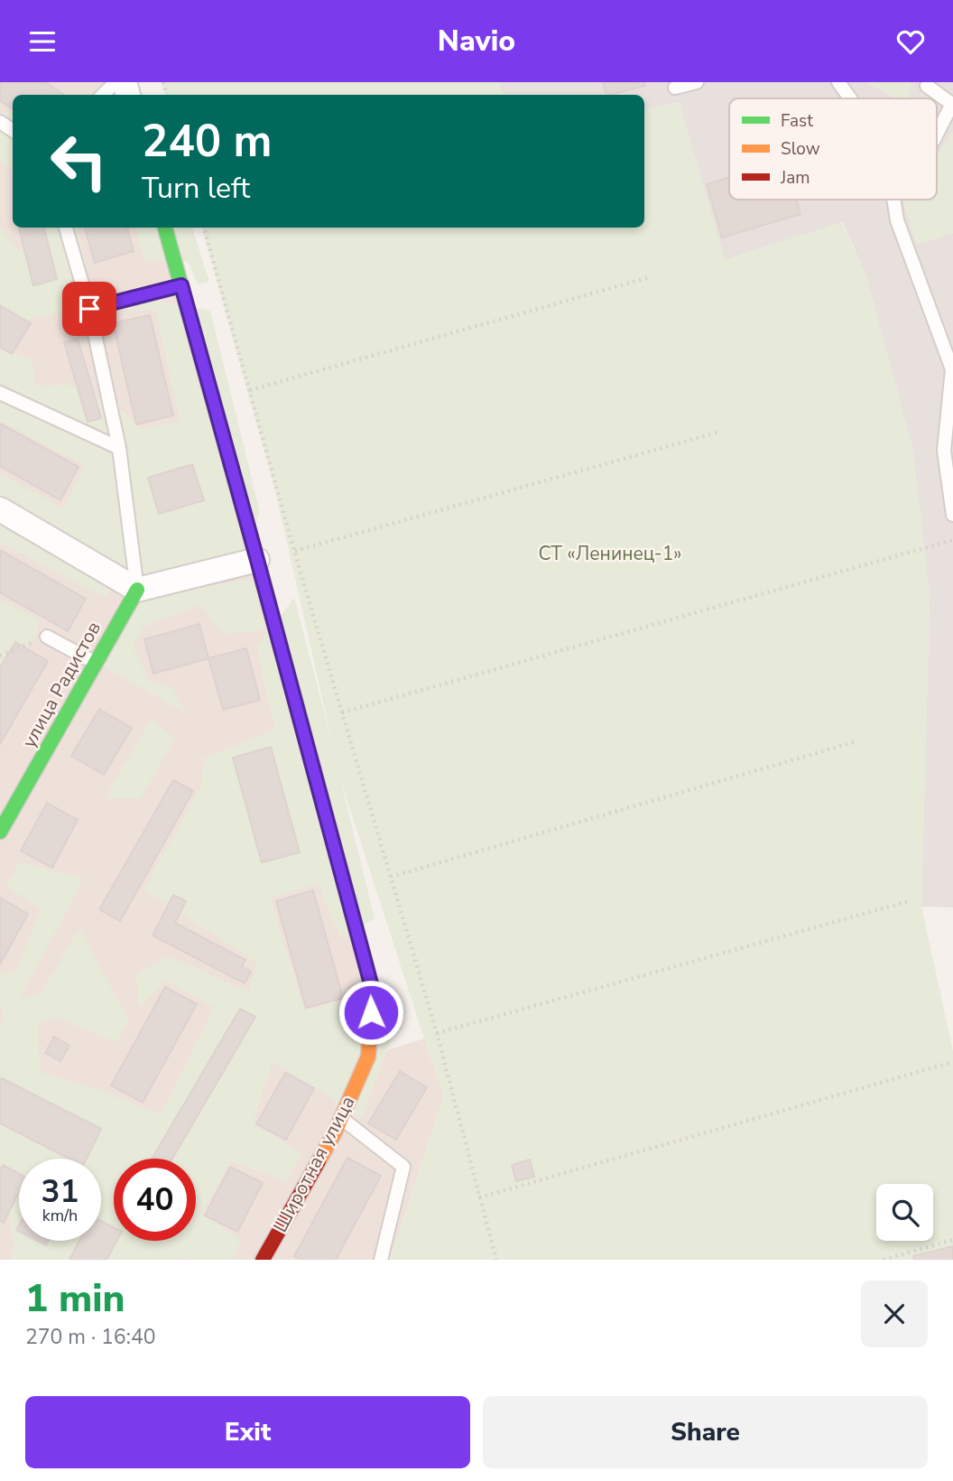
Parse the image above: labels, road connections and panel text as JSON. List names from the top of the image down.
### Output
{
  "streets": {
    "street": ["улица Радистов", "Широтная улица"]
  },
  "parks": ["СТ «Ленинец-1»"],
  "legend": ["Fast", "Slow", "Jam"],
  "page": {
    "header": "Navio",
    "turn": ["240 m", "Turn left"],
    "speed": "31 km/h",
    "limit": "40",
    "heading": ["1 min", "270 m · 16:40"],
    "buttons": ["Exit", "Share"]
  }
}
